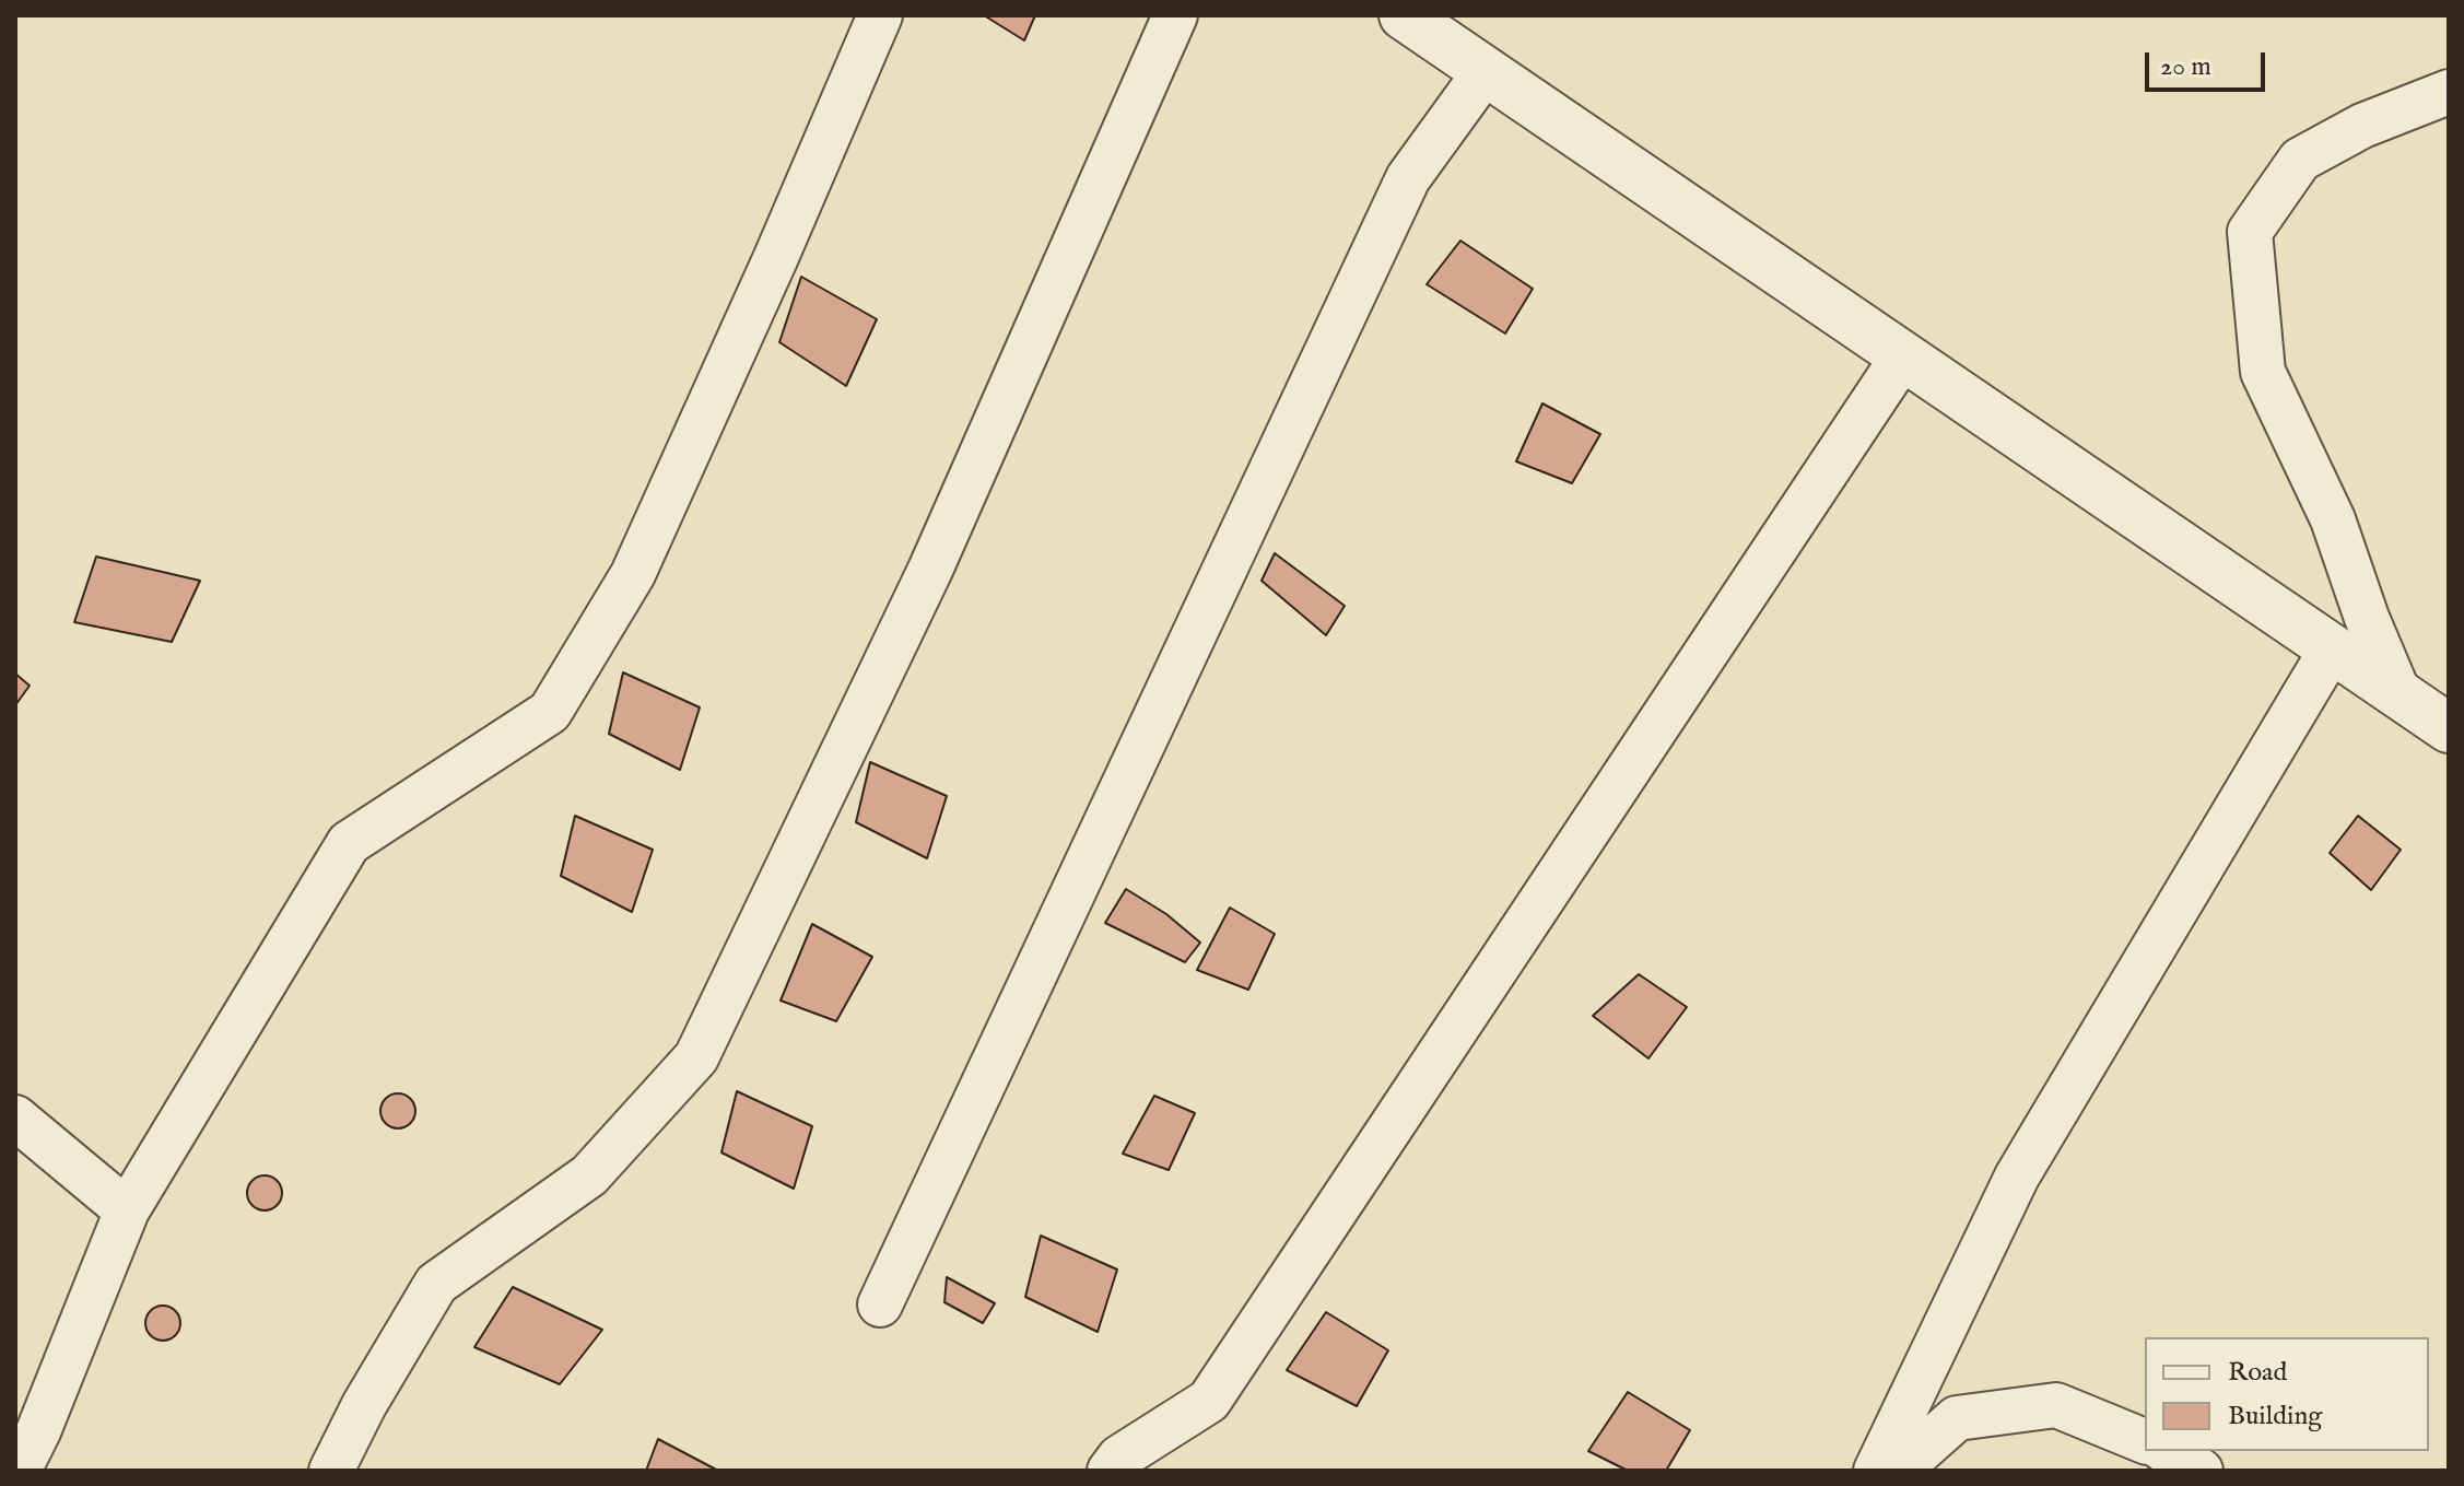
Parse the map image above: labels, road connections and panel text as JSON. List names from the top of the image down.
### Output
{
  "legend": ["Road", "Building"],
  "scale_bar": "20 m"
}
